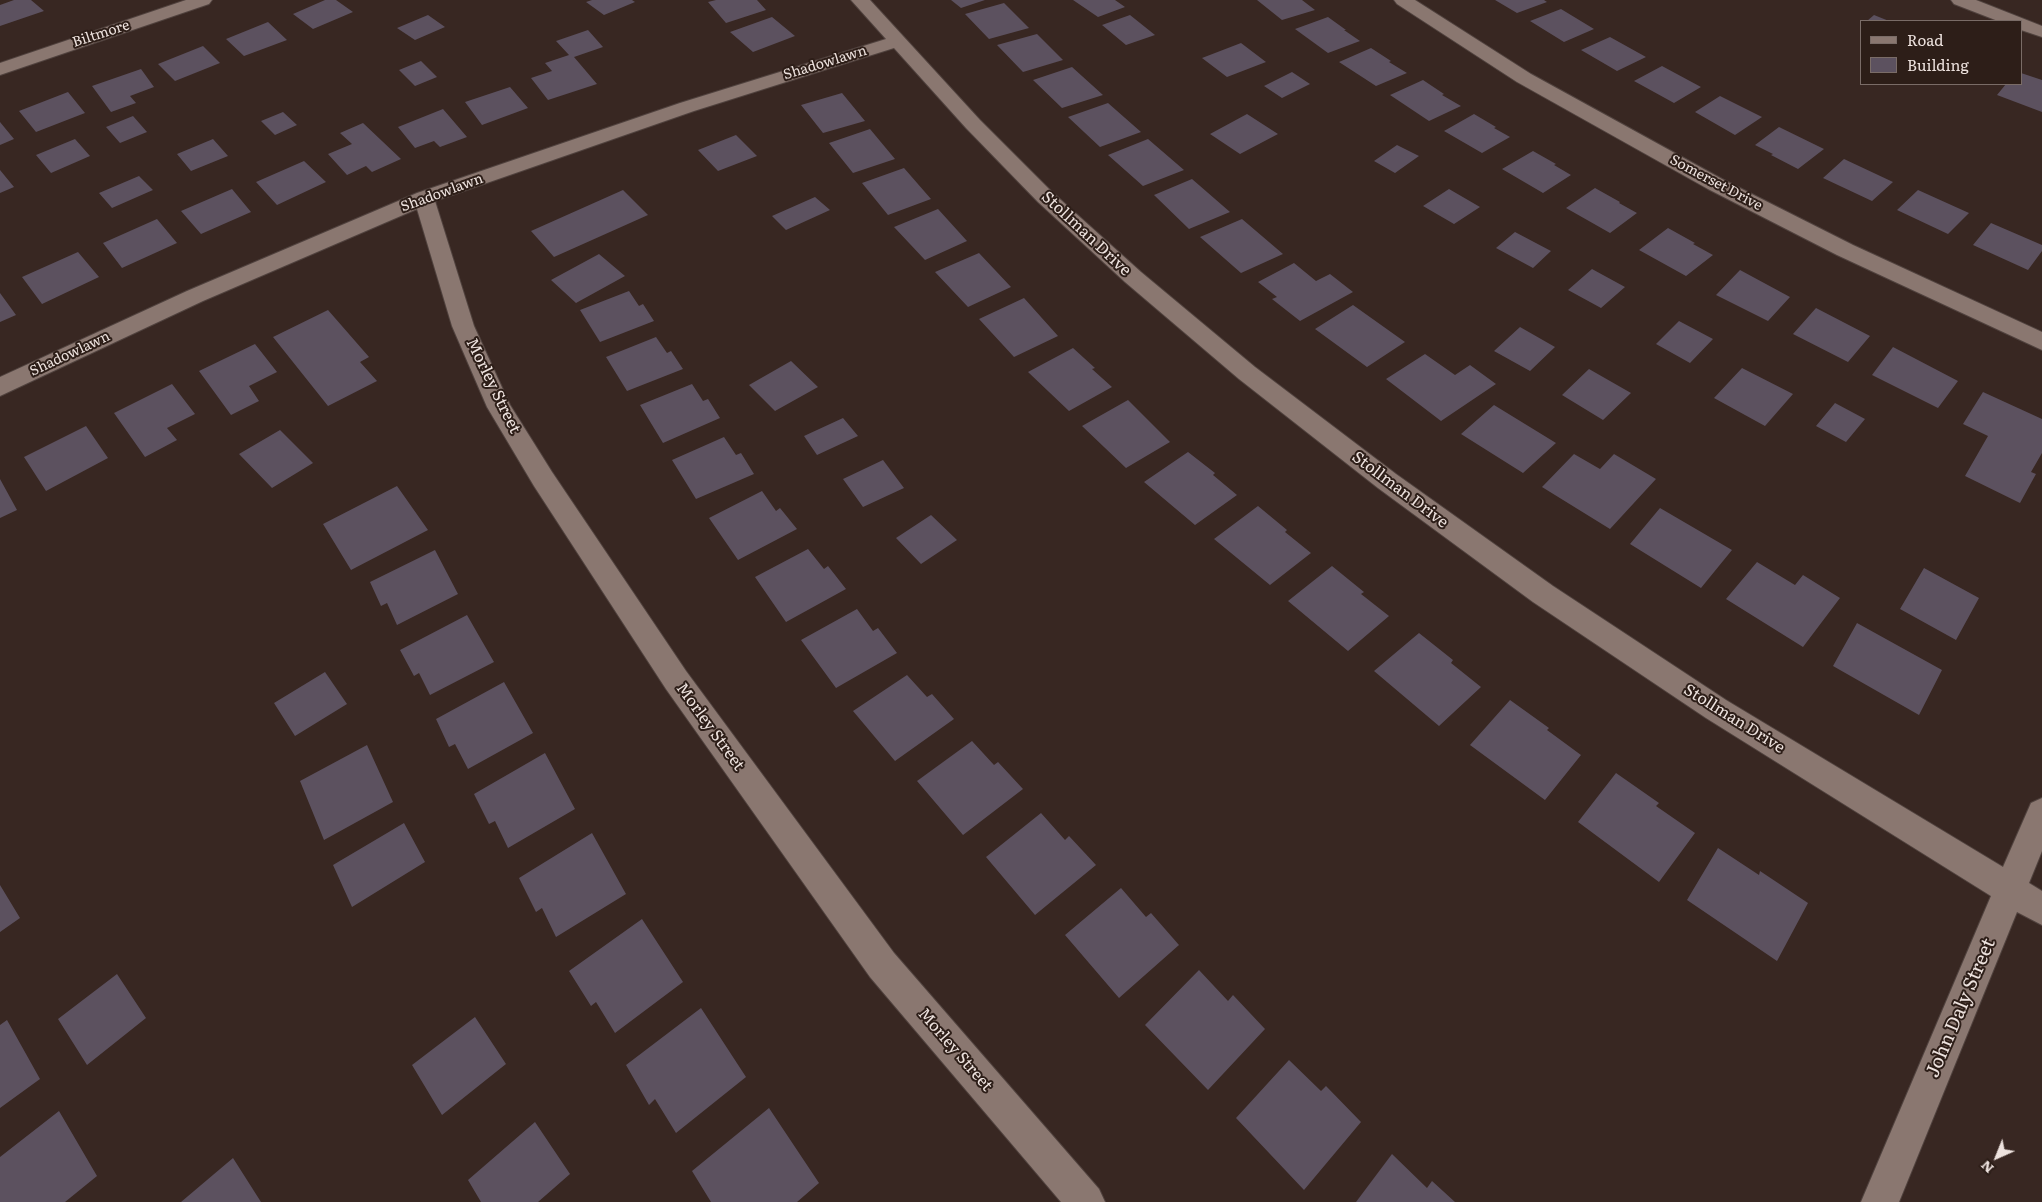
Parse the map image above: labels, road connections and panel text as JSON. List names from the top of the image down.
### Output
{
  "streets": {
    "street": [
      "Biltmore",
      "Shadowlawn",
      "Somerset Drive",
      "Stollman Drive",
      "Morley Street",
      "John Daly Street"
    ]
  },
  "crossings": [
    ["Shadowlawn", "Stollman Drive"],
    ["Shadowlawn", "Morley Street"],
    ["Stollman Drive", "John Daly Street"]
  ],
  "legend": ["Road", "Building"],
  "north": "bottom left"
}
